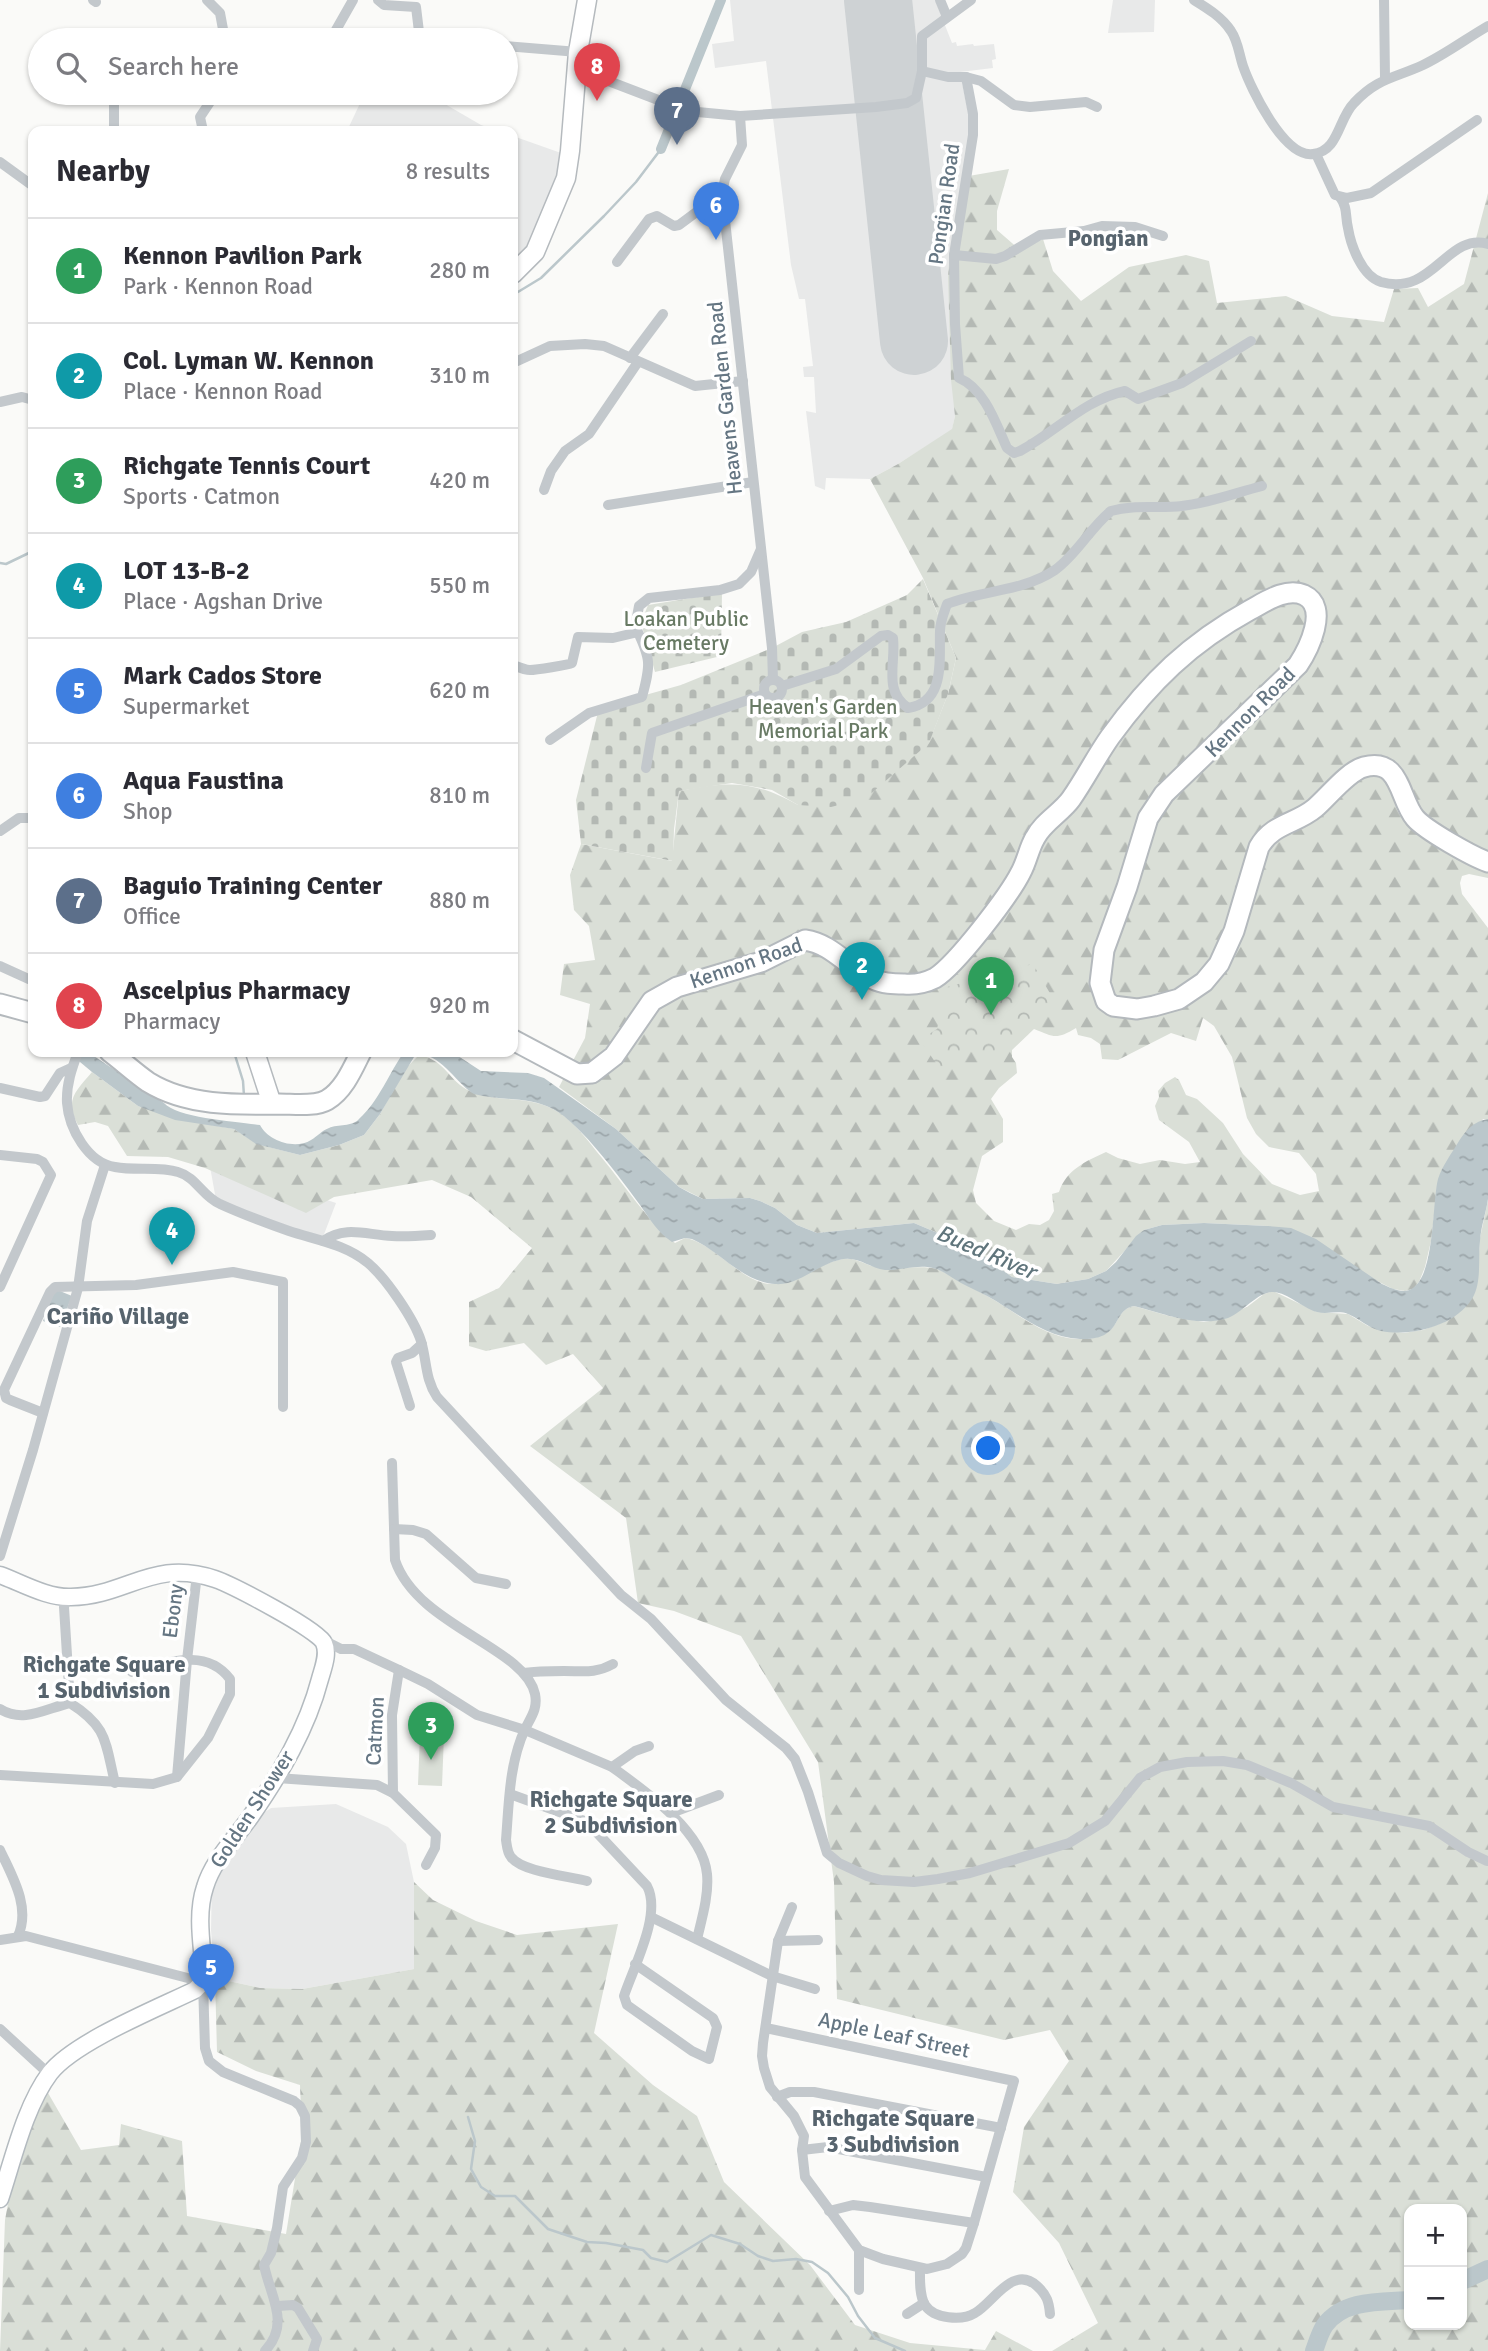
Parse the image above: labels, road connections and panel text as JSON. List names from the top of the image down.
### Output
{
  "streets": {
    "highway": ["Kennon Road"],
    "main road": ["Golden Shower"],
    "street": [
      "Pongian Road",
      "Heavens Garden Road",
      "Ebony",
      "Catmon",
      "Apple Leaf Street"
    ]
  },
  "districts": [
    "Pongian",
    "Cariño Village",
    "Richgate Square 1 Subdivision",
    "Richgate Square 2 Subdivision",
    "Richgate Square 3 Subdivision"
  ],
  "water": ["Bued River"],
  "parks": ["Loakan Public Cemetery", "Heaven's Garden Memorial Park"],
  "page": {
    "search": "Search here",
    "pins": [
      "8",
      "7",
      "6",
      "2",
      "1",
      "4",
      "3",
      "5"
    ],
    "heading": ["Nearby", "8 results"],
    "list": [
      {
        "mark": "1",
        "name": "Kennon Pavilion Park",
        "note": "Park · Kennon Road",
        "value": "280 m"
      },
      {
        "mark": "2",
        "name": "Col. Lyman W. Kennon",
        "note": "Place · Kennon Road",
        "value": "310 m"
      },
      {
        "mark": "3",
        "name": "Richgate Tennis Court",
        "note": "Sports · Catmon",
        "value": "420 m"
      },
      {
        "mark": "4",
        "name": "LOT 13-B-2",
        "note": "Place · Agshan Drive",
        "value": "550 m"
      },
      {
        "mark": "5",
        "name": "Mark Cados Store",
        "note": "Supermarket",
        "value": "620 m"
      },
      {
        "mark": "6",
        "name": "Aqua Faustina",
        "note": "Shop",
        "value": "810 m"
      },
      {
        "mark": "7",
        "name": "Baguio Training Center",
        "note": "Office",
        "value": "880 m"
      },
      {
        "mark": "8",
        "name": "Ascelpius Pharmacy",
        "note": "Pharmacy",
        "value": "920 m"
      }
    ],
    "map_buttons": ["+", "−"]
  }
}
